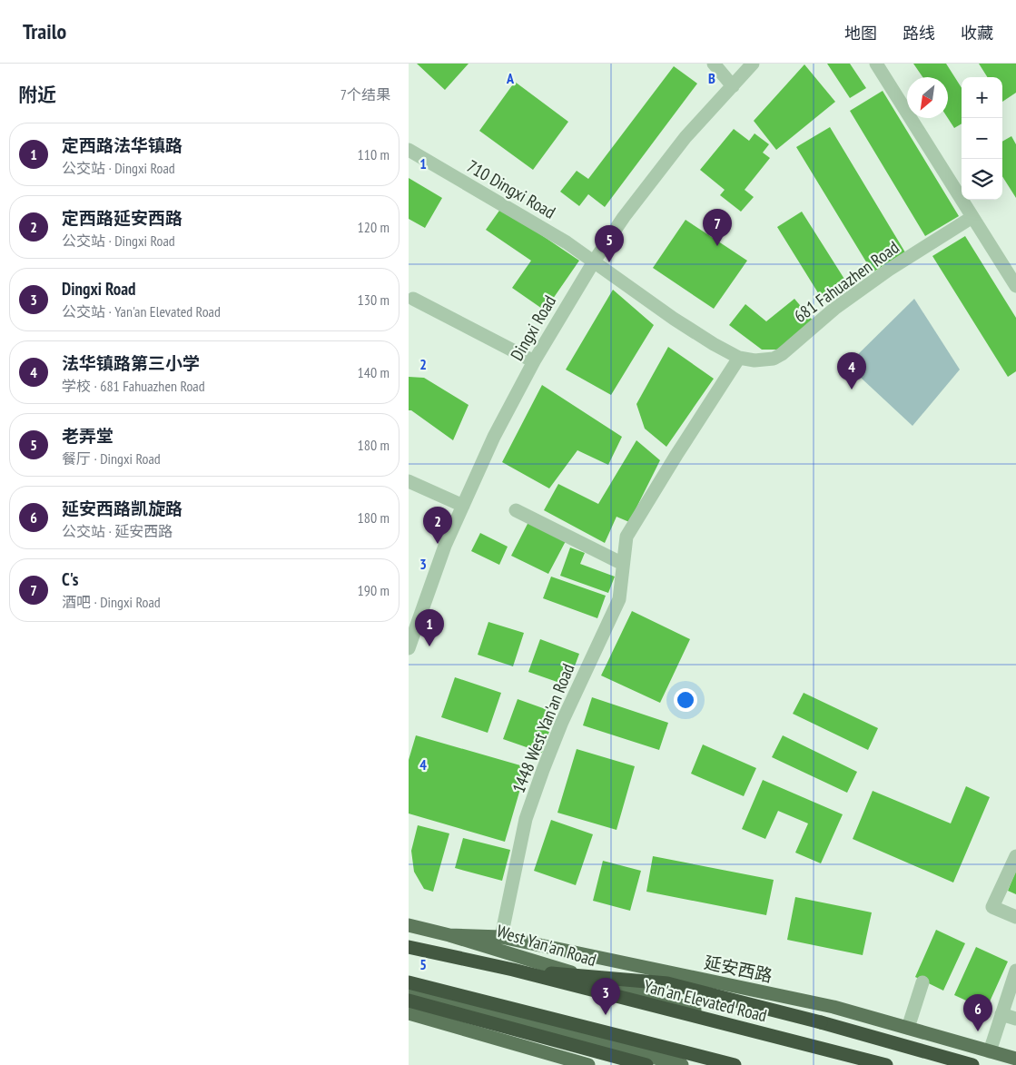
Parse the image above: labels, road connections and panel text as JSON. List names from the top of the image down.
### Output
{
  "streets": {
    "highway": ["Yan'an Elevated Road"],
    "main road": ["West Yan'an Road", "延安西路"],
    "street": [
      "710 Dingxi Road",
      "681 Fahuazhen Road",
      "Dingxi Road",
      "1448 West Yan'an Road"
    ]
  },
  "crossings": [
    ["710 Dingxi Road", "681 Fahuazhen Road"],
    ["710 Dingxi Road", "Dingxi Road"],
    ["710 Dingxi Road", "1448 West Yan'an Road"],
    ["681 Fahuazhen Road", "1448 West Yan'an Road"],
    ["1448 West Yan'an Road", "延安西路"],
    ["West Yan'an Road", "延安西路"]
  ],
  "north": "bottom left",
  "page": {
    "header": "Trailo",
    "nav": ["地图", "路线", "收藏"],
    "heading": ["附近", "7个结果"],
    "map_buttons": ["+", "−"],
    "list": [
      {
        "mark": "1",
        "name": "定西路法华镇路",
        "note": "公交站 · Dingxi Road",
        "value": "110 m"
      },
      {
        "mark": "2",
        "name": "定西路延安西路",
        "note": "公交站 · Dingxi Road",
        "value": "120 m"
      },
      {
        "mark": "3",
        "name": "Dingxi Road",
        "note": "公交站 · Yan'an Elevated Road",
        "value": "130 m"
      },
      {
        "mark": "4",
        "name": "法华镇路第三小学",
        "note": "学校 · 681 Fahuazhen Road",
        "value": "140 m"
      },
      {
        "mark": "5",
        "name": "老弄堂",
        "note": "餐厅 · Dingxi Road",
        "value": "180 m"
      },
      {
        "mark": "6",
        "name": "延安西路凯旋路",
        "note": "公交站 · 延安西路",
        "value": "180 m"
      },
      {
        "mark": "7",
        "name": "C's",
        "note": "酒吧 · Dingxi Road",
        "value": "190 m"
      }
    ],
    "pins": [
      "7",
      "5",
      "4",
      "2",
      "1",
      "3",
      "6"
    ]
  },
  "grid": {
    "columns": ["A", "B"],
    "rows": [
      "1",
      "2",
      "3",
      "4",
      "5"
    ]
  }
}
